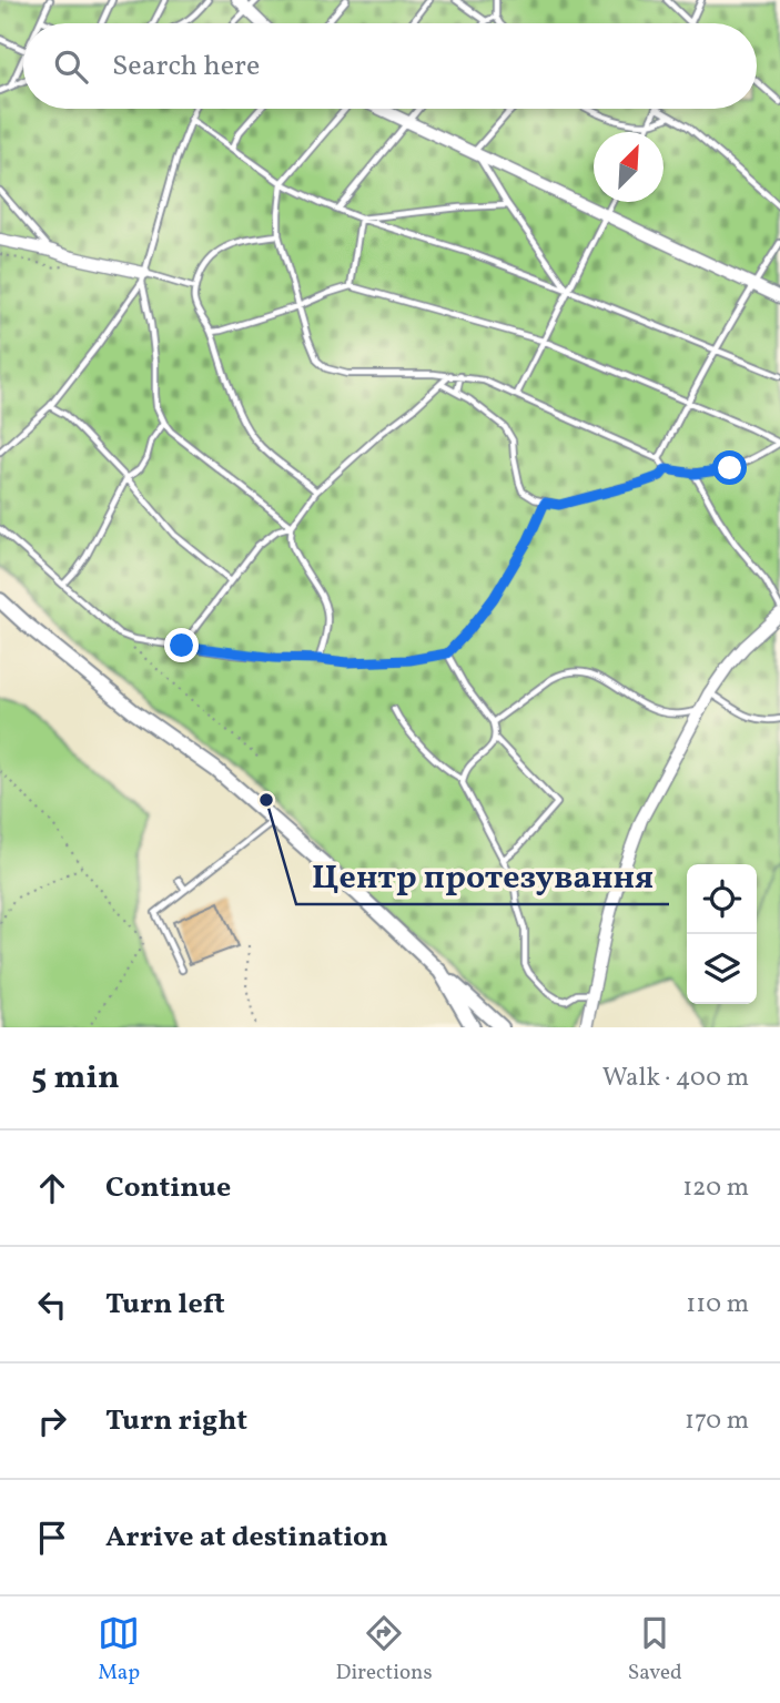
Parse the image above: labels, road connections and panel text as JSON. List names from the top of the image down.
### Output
{
  "places": ["Центр протезування"],
  "north": "top right",
  "page": {
    "search": "Search here",
    "heading": ["5 min", "Walk · 400 m"],
    "list": [
      ["Continue", "120 m"],
      ["Turn left", "110 m"],
      ["Turn right", "170 m"],
      "Arrive at destination"
    ],
    "nav": ["Map", "Directions", "Saved"]
  }
}
